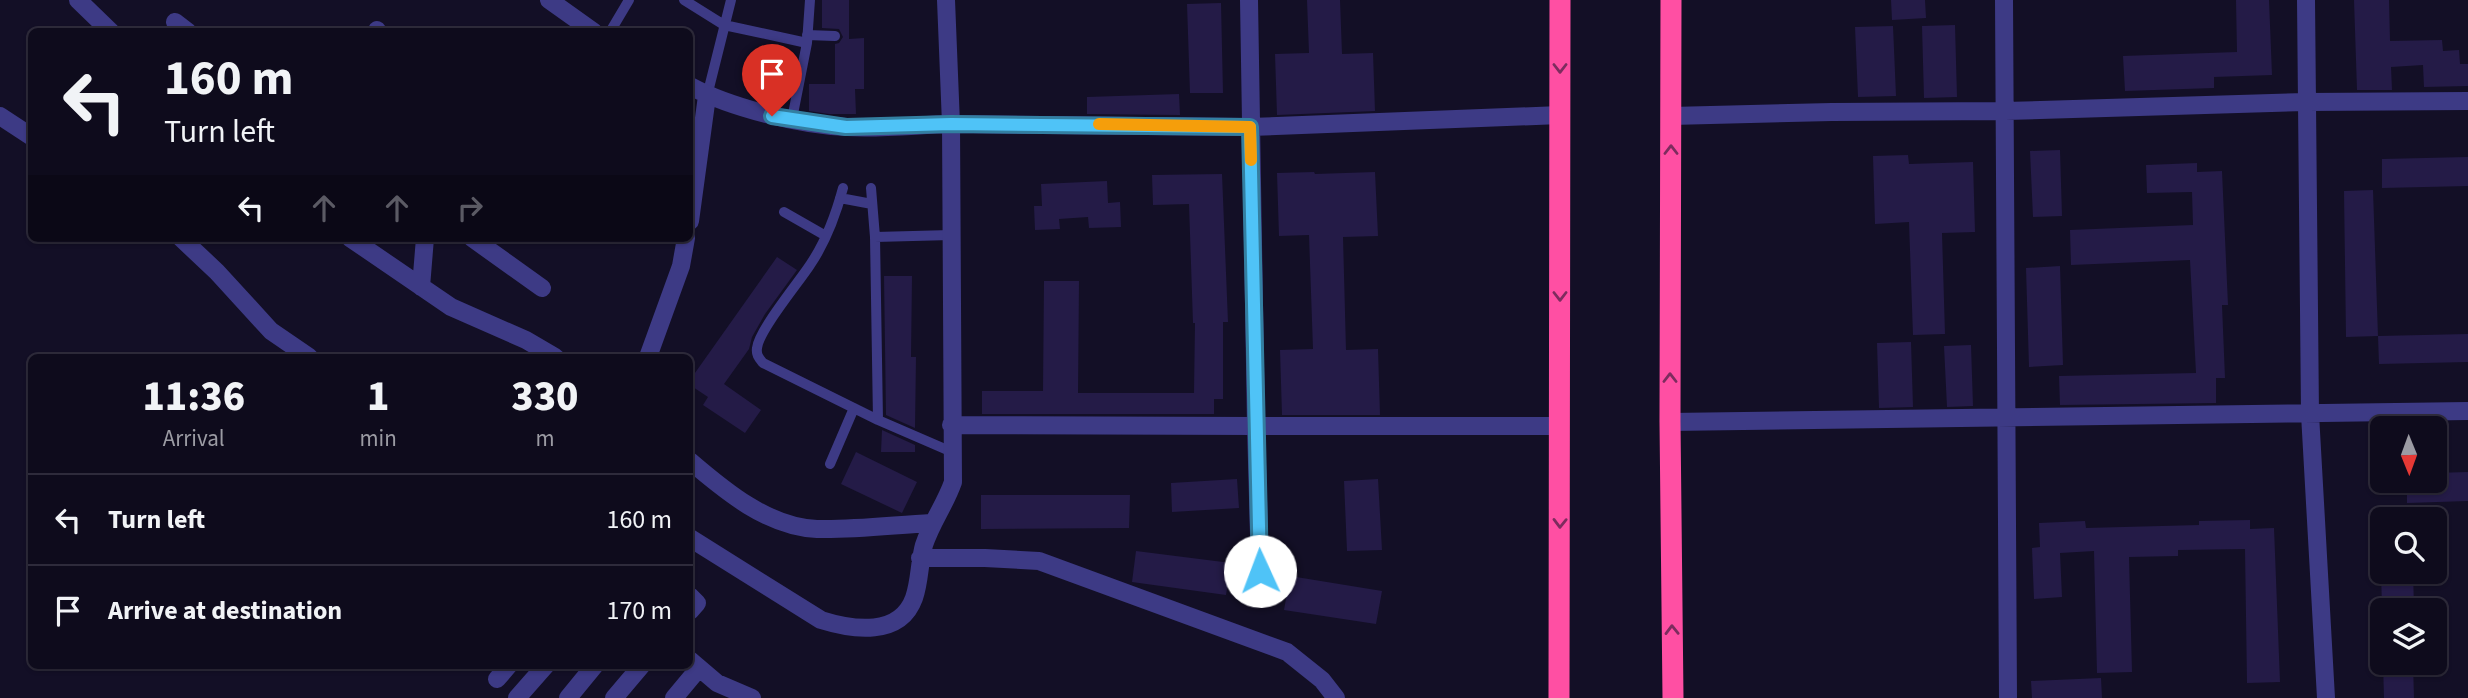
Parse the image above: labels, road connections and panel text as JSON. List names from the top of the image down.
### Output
{
  "north": "bottom",
  "page": {
    "turn": ["160 m", "Turn left"],
    "eta": [
      "11:36",
      "Arrival",
      "1",
      "min",
      "330",
      "m"
    ],
    "list": [
      {
        "name": "Turn left",
        "value": "160 m"
      },
      {
        "name": "Arrive at destination",
        "value": "170 m"
      }
    ]
  }
}
